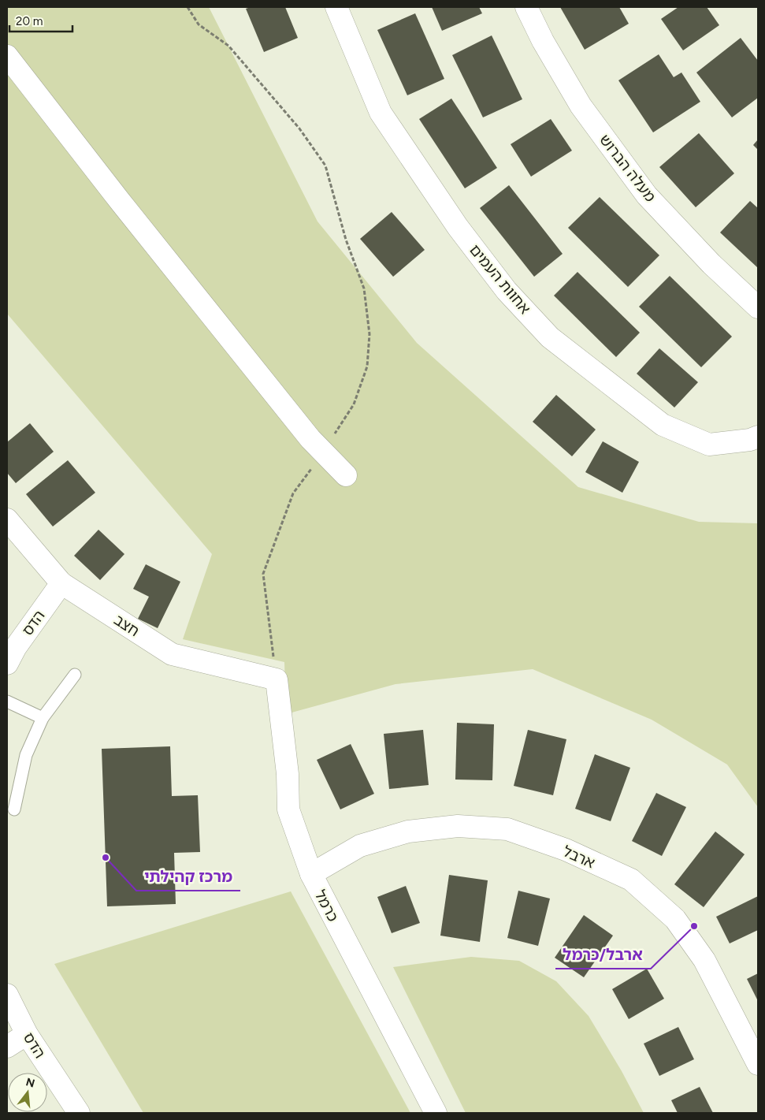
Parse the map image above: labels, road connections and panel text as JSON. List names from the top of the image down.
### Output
{
  "streets": {
    "street": [
      "מעלה הברוש",
      "אחוות העמים",
      "הדס",
      "חצב",
      "ארבל",
      "כרמל"
    ]
  },
  "crossings": [
    ["הדס", "חצב"],
    ["חצב", "כרמל"],
    ["ארבל", "כרמל"]
  ],
  "places": ["מרכז קהילתי", "ארבל/כרמל"],
  "scale_bar": "20 m",
  "north": "top"
}
